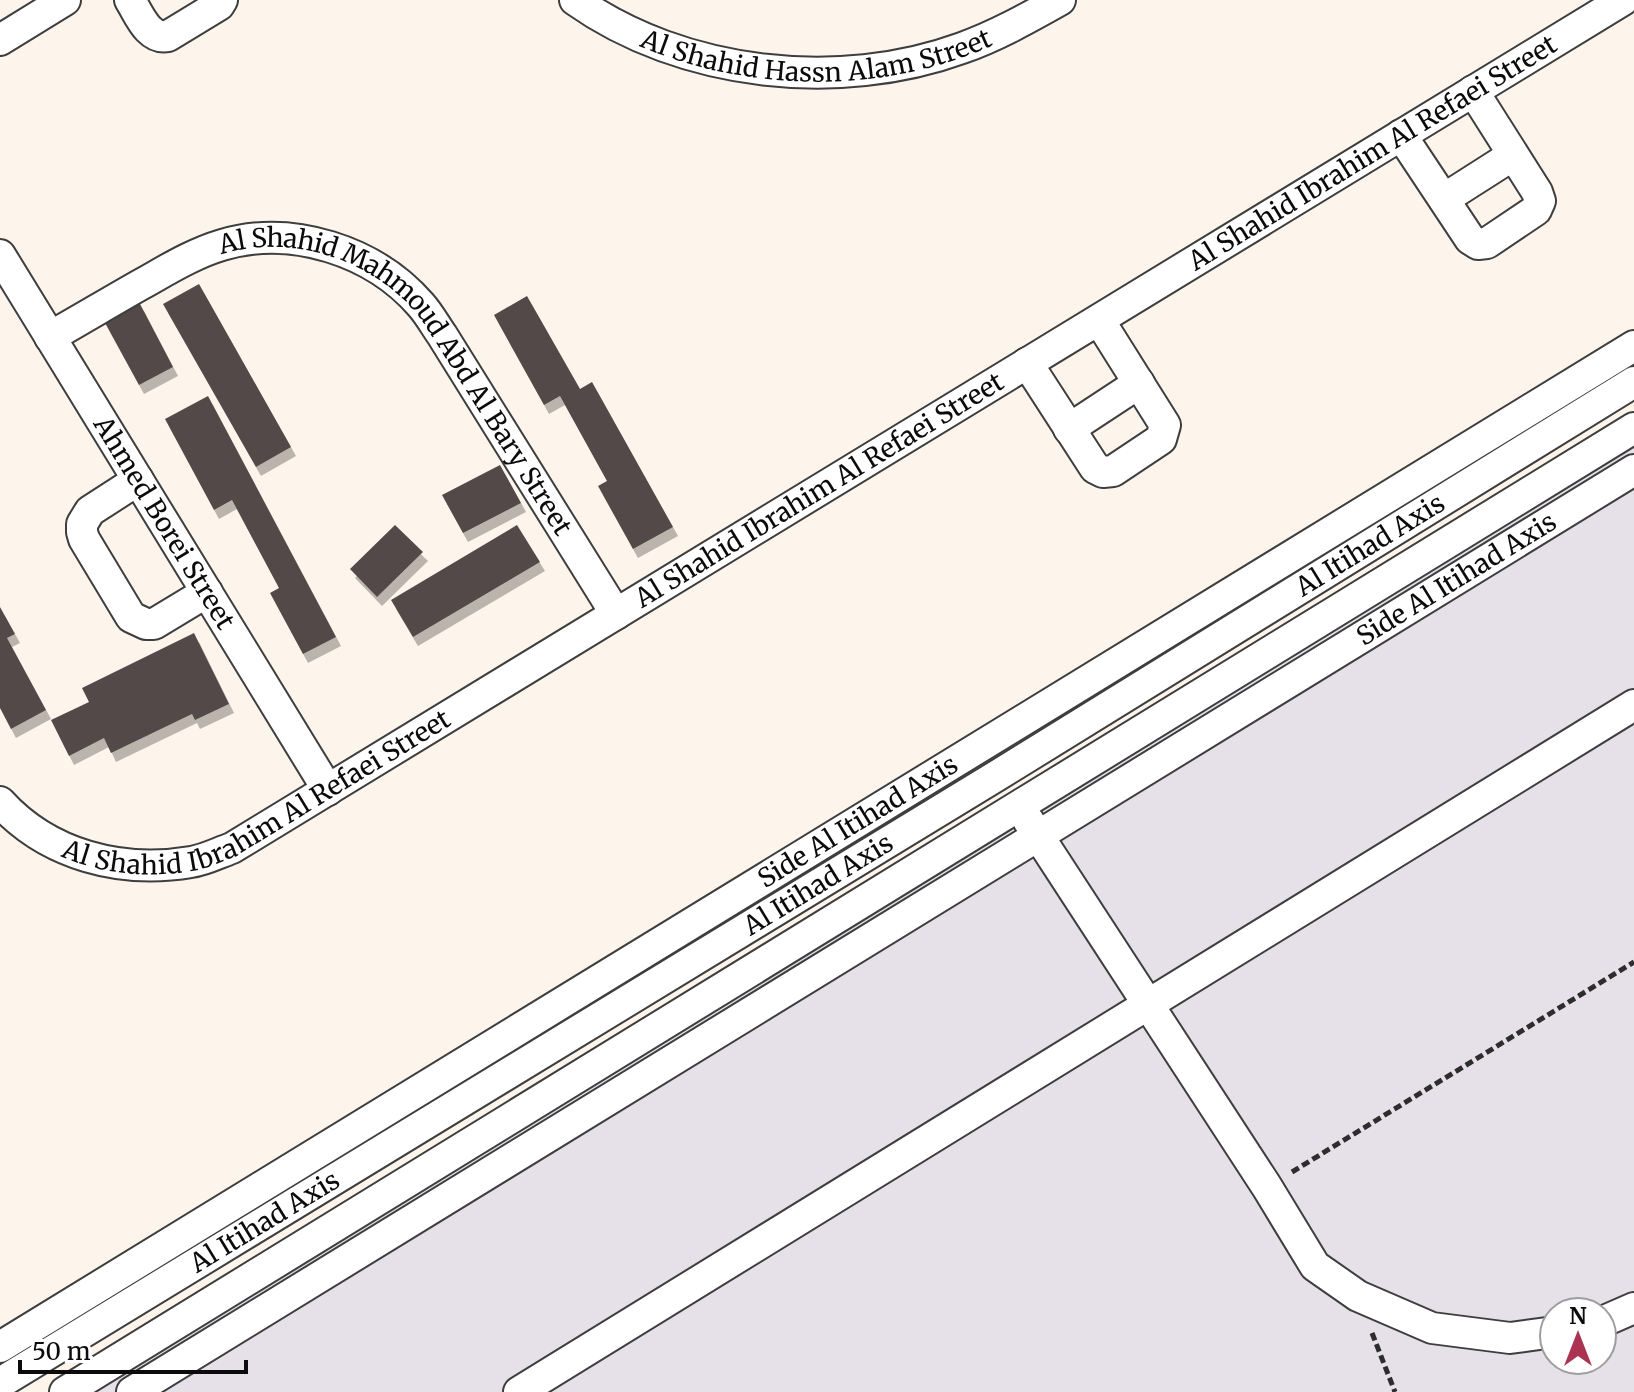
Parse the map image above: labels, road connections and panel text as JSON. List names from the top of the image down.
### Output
{
  "streets": {
    "street": [
      "Al Shahid Hassn Alam Street",
      "Al Shahid Ibrahim Al Refaei Street",
      "Al Shahid Mahmoud Abd Al Bary Street",
      "Ahmed Borei Street",
      "Al Itihad Axis",
      "Side Al Itihad Axis"
    ]
  },
  "crossings": [
    ["Al Shahid Ibrahim Al Refaei Street", "Al Shahid Mahmoud Abd Al Bary Street"],
    ["Al Shahid Ibrahim Al Refaei Street", "Ahmed Borei Street"],
    ["Al Shahid Mahmoud Abd Al Bary Street", "Ahmed Borei Street"]
  ],
  "scale_bar": "50 m",
  "north": "top"
}
